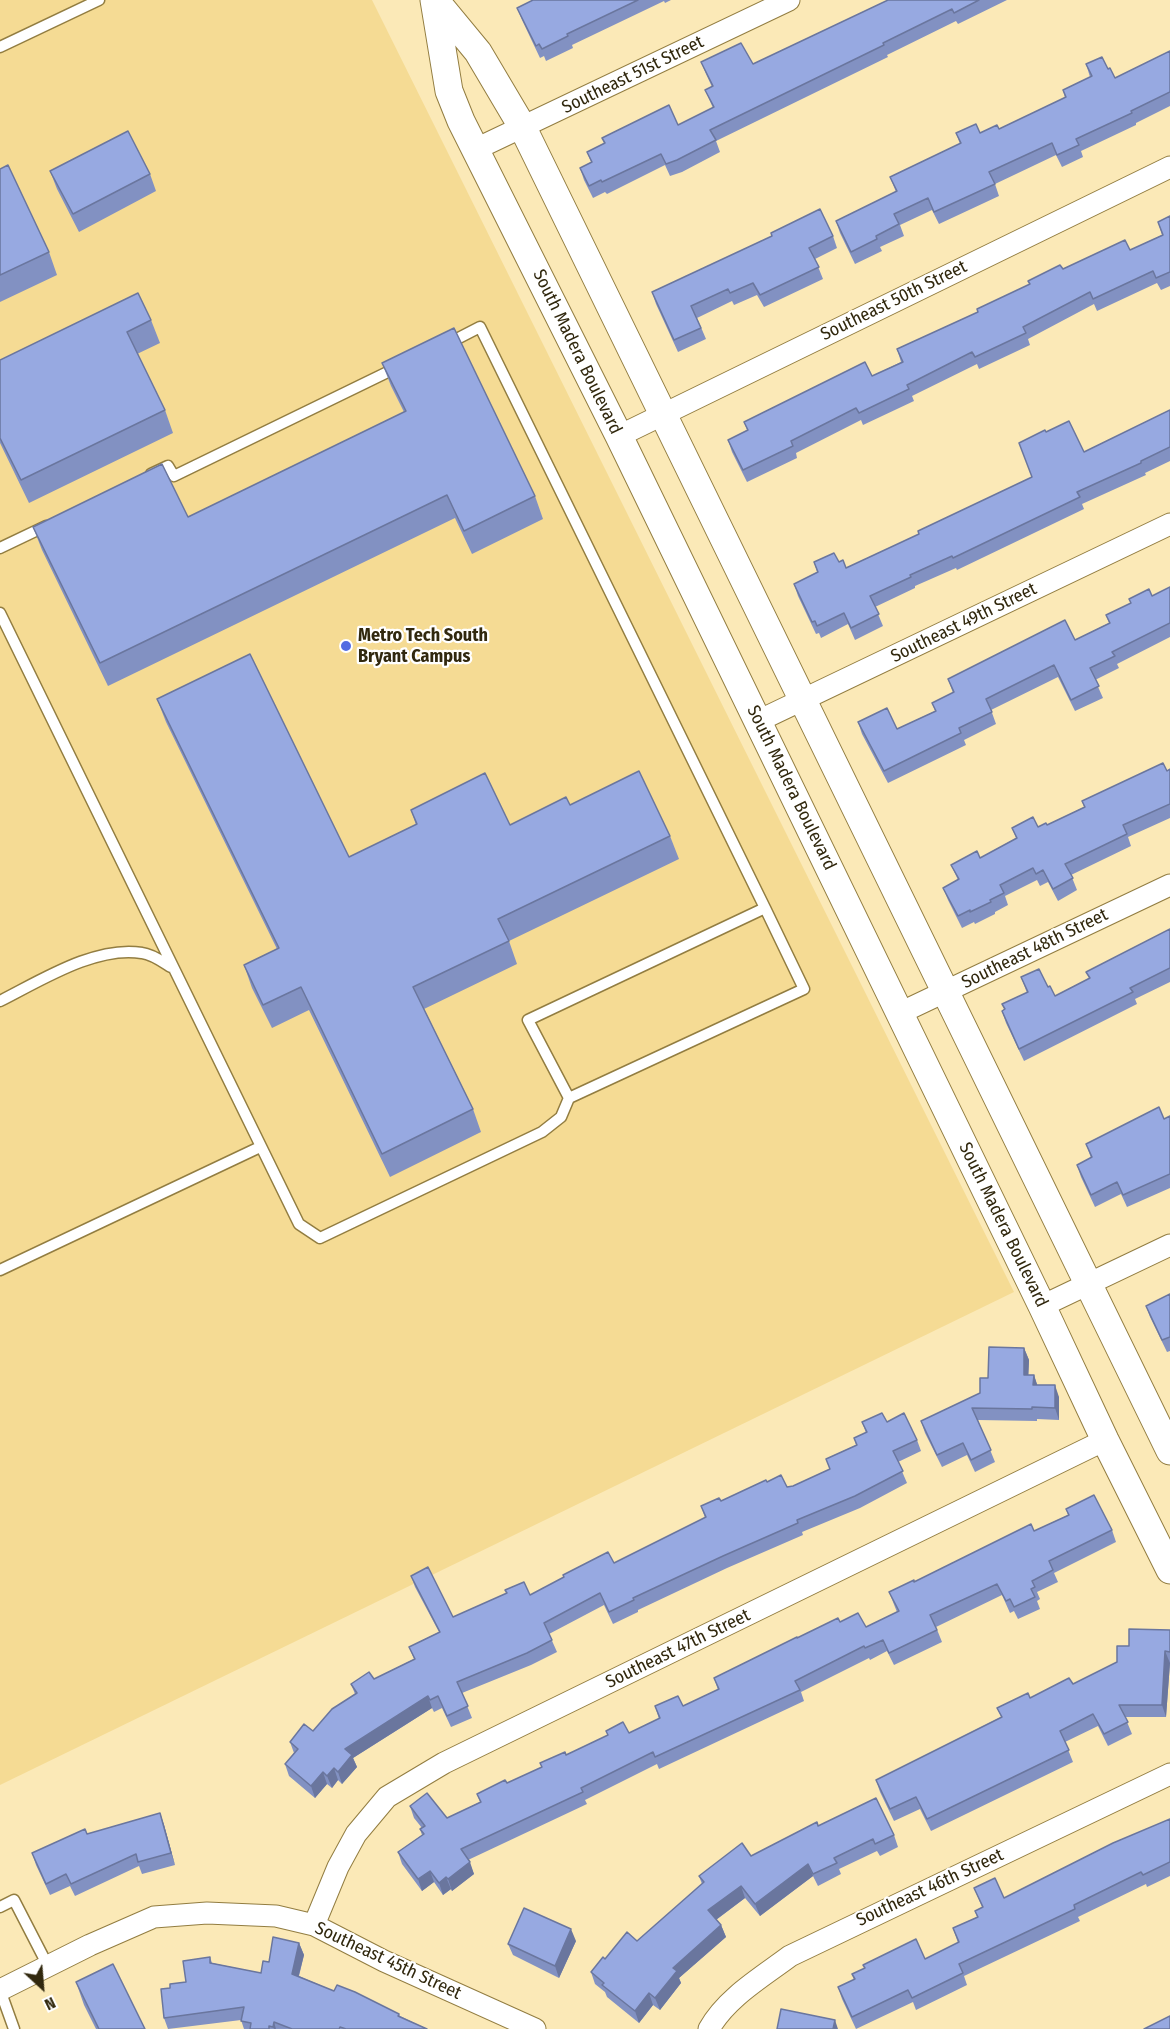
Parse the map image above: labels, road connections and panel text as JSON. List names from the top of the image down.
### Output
{
  "streets": {
    "street": [
      "Southeast 51st Street",
      "Southeast 50th Street",
      "South Madera Boulevard",
      "Southeast 49th Street",
      "Southeast 48th Street",
      "Southeast 47th Street",
      "Southeast 46th Street",
      "Southeast 45th Street"
    ]
  },
  "crossings": [
    ["Southeast 51st Street", "South Madera Boulevard"],
    ["Southeast 50th Street", "South Madera Boulevard"],
    ["South Madera Boulevard", "Southeast 49th Street"],
    ["South Madera Boulevard", "Southeast 48th Street"],
    ["South Madera Boulevard", "Southeast 47th Street"],
    ["Southeast 47th Street", "Southeast 45th Street"]
  ],
  "places": ["Metro Tech South Bryant Campus"],
  "north": "bottom right"
}
